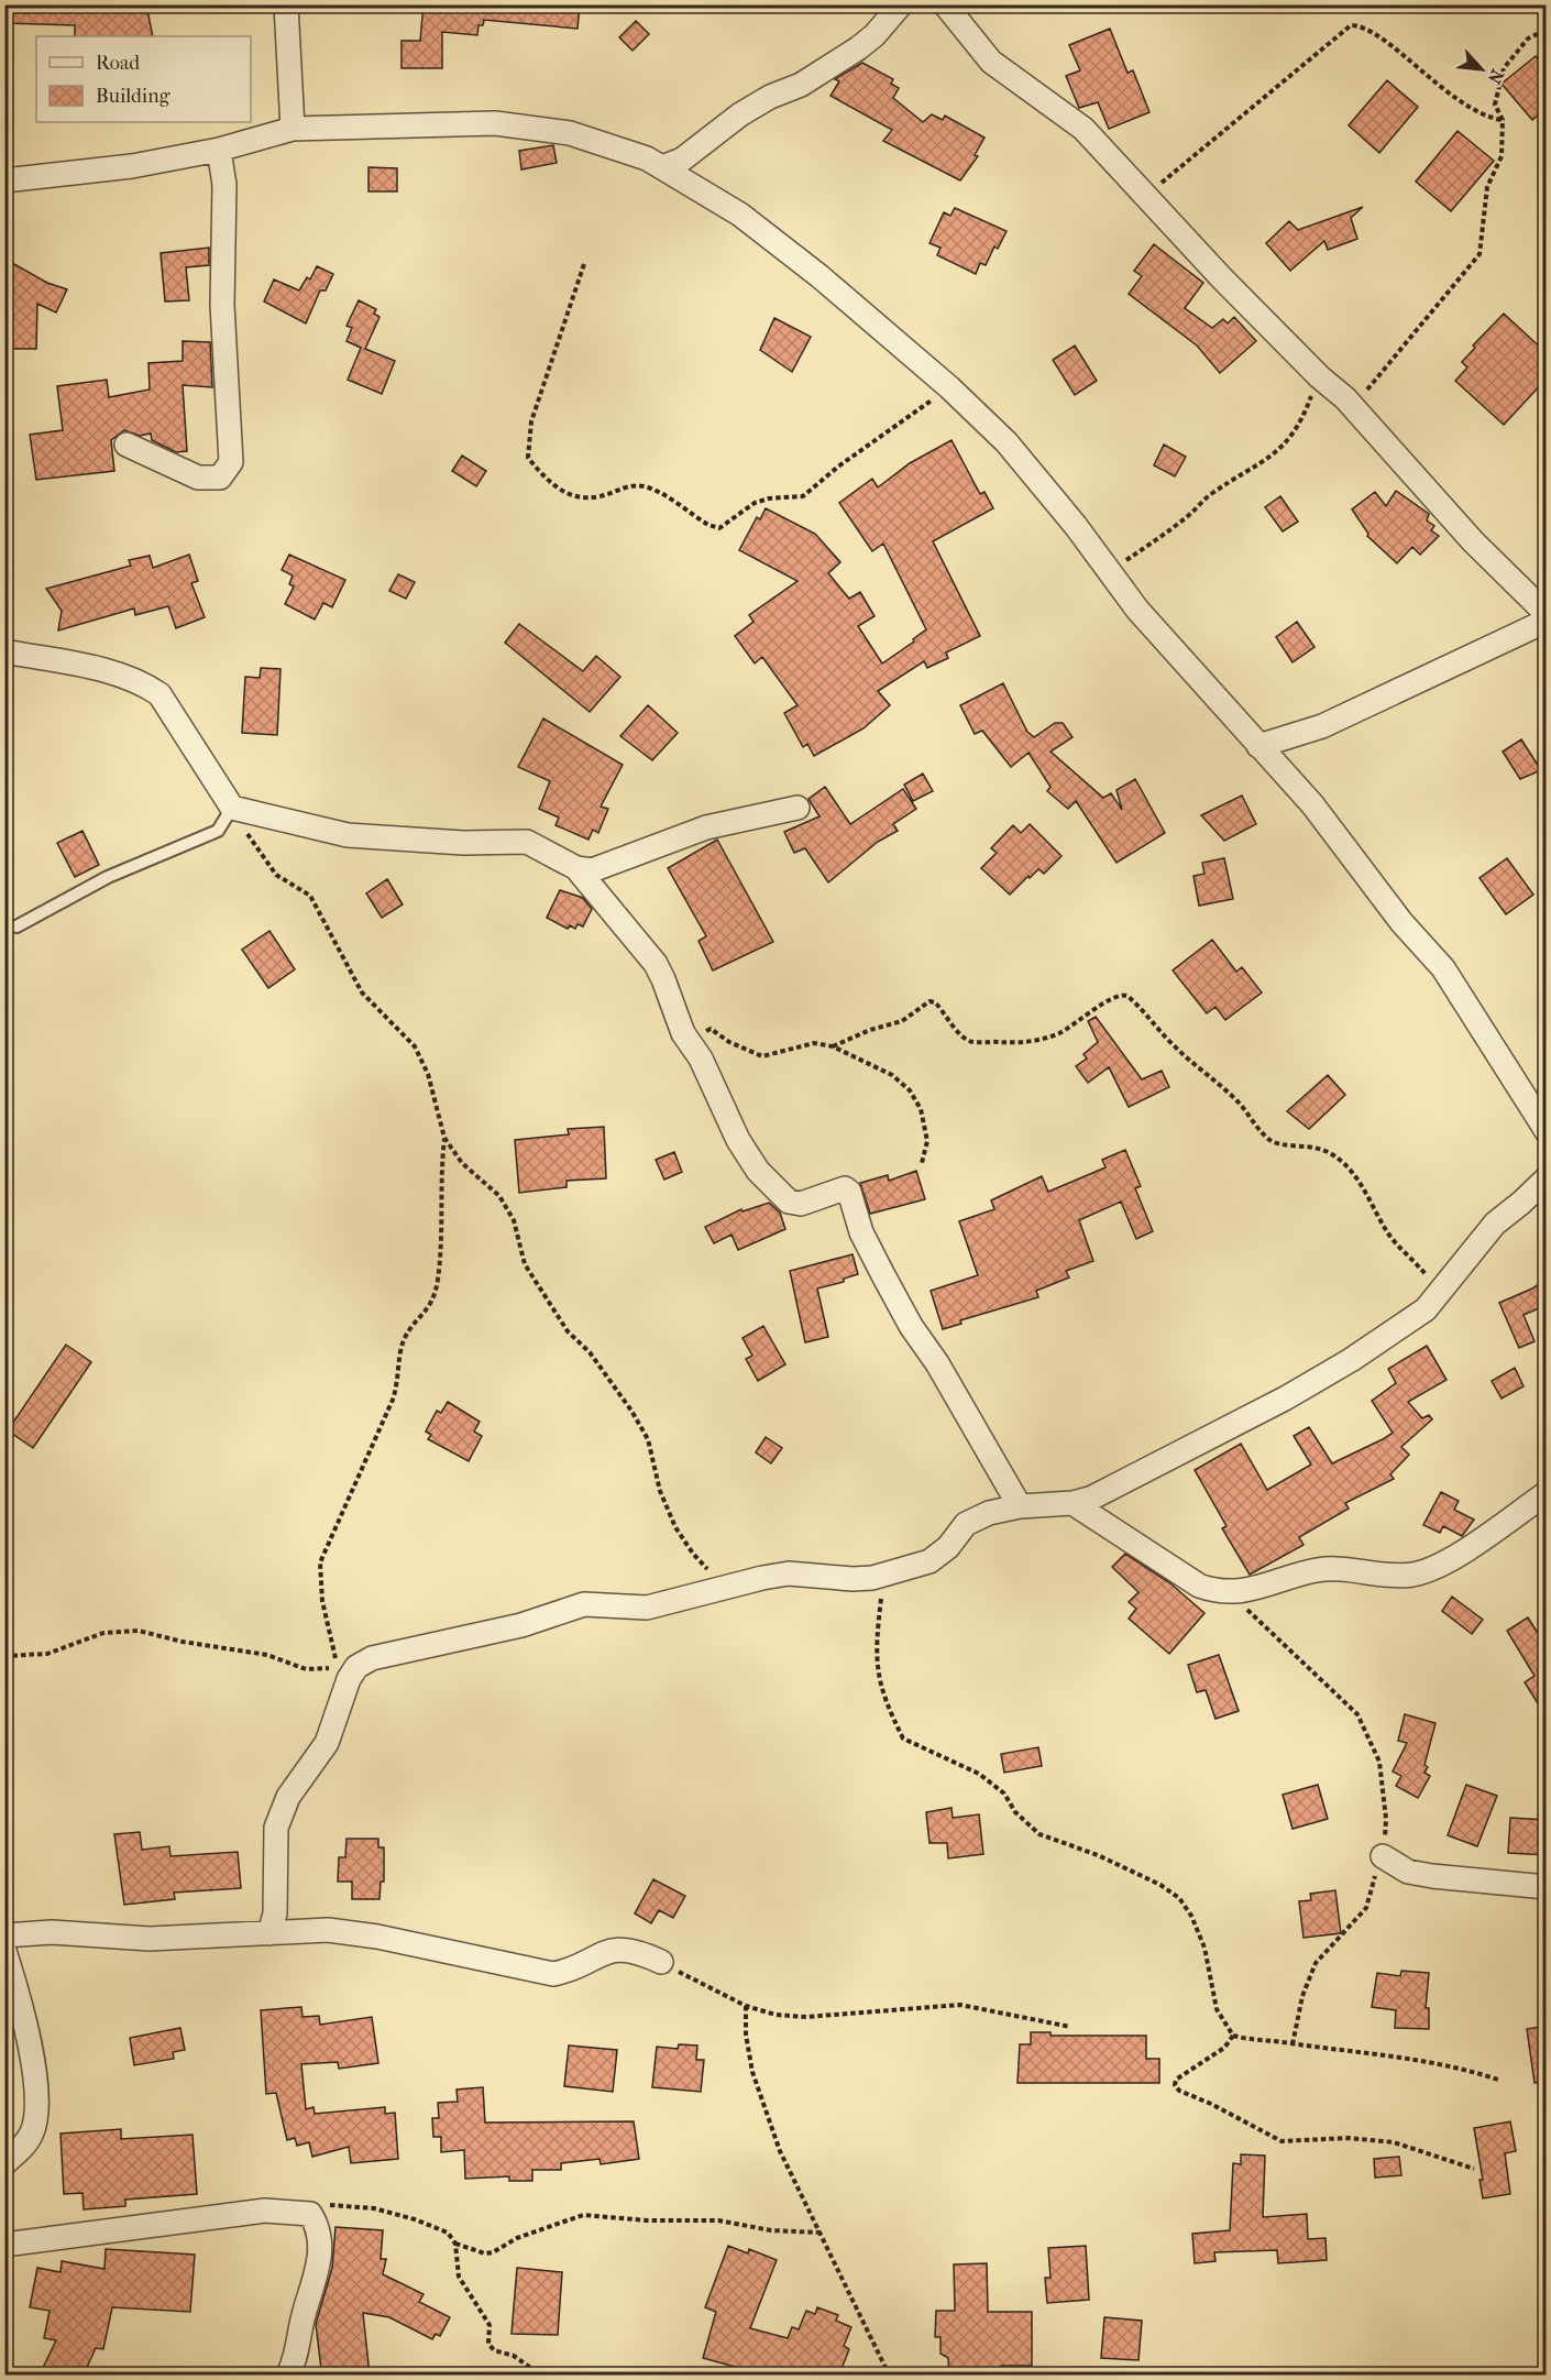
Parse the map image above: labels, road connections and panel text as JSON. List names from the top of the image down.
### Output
{
  "legend": ["Road", "Building"],
  "north": "bottom right"
}
